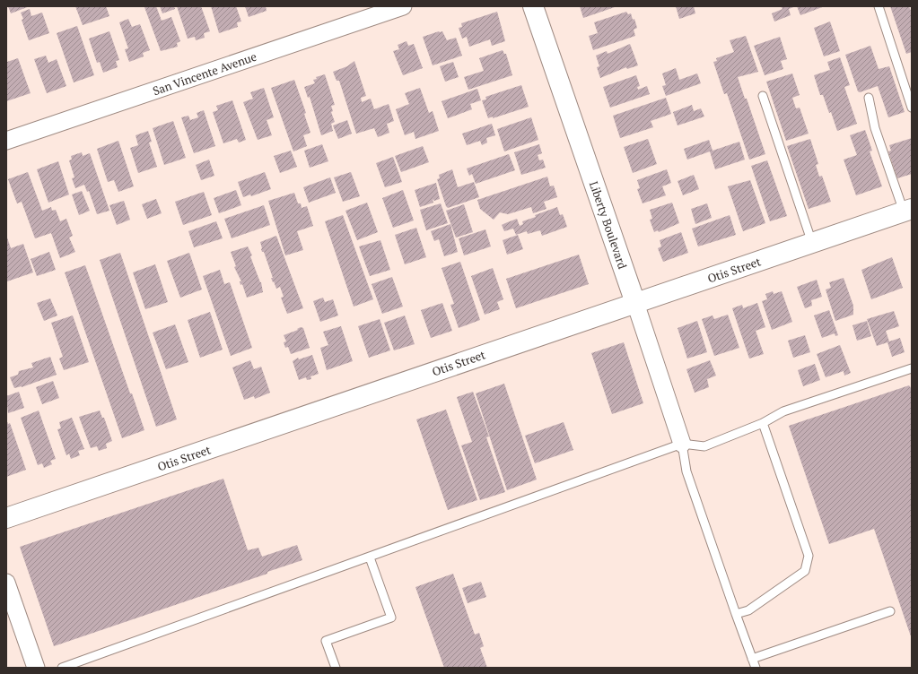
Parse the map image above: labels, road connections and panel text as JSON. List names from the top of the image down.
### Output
{
  "streets": {
    "main road": ["Liberty Boulevard", "Otis Street"],
    "street": ["San Vincente Avenue"]
  },
  "crossings": [
    ["Liberty Boulevard", "Otis Street"]
  ]
}
